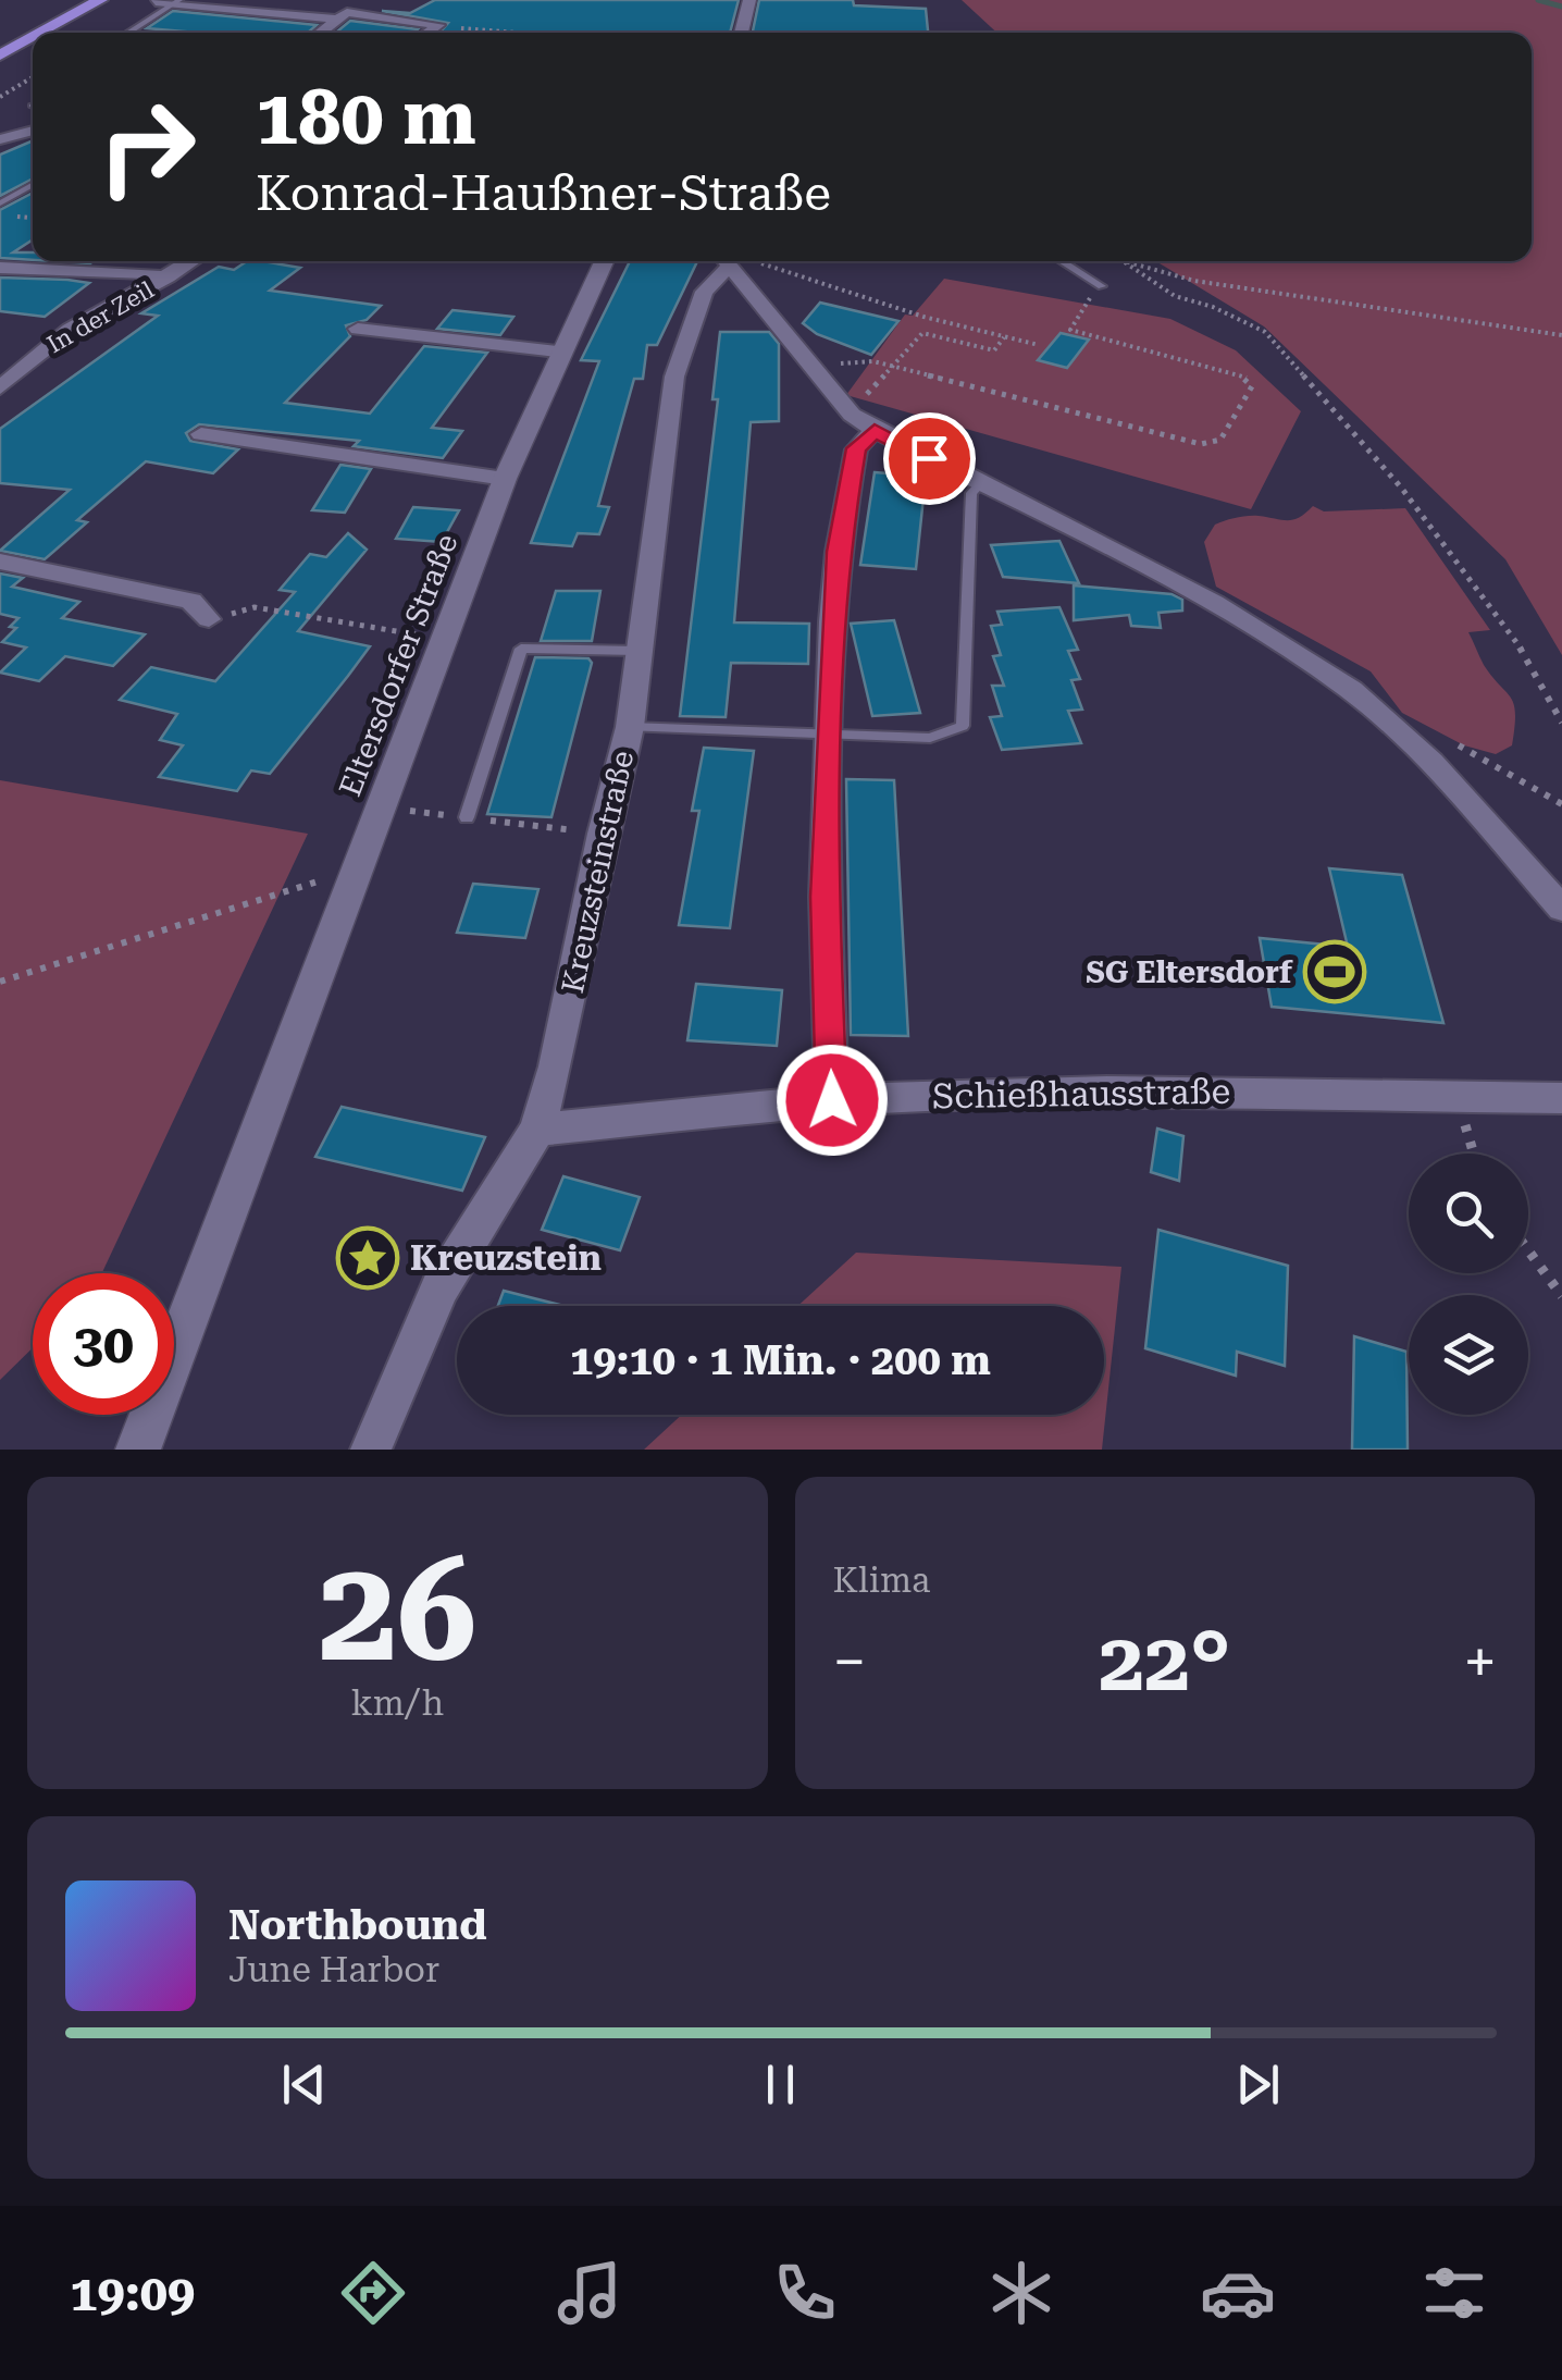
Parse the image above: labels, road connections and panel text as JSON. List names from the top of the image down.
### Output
{
  "streets": {
    "street": [
      "In der Zeil",
      "Eltersdorfer Straße",
      "Kreuzsteinstraße",
      "Schießhausstraße"
    ]
  },
  "crossings": [
    ["Kreuzsteinstraße", "Schießhausstraße"]
  ],
  "places": {
    "sports": ["SG Eltersdorf"],
    "place": ["Kreuzstein"]
  },
  "page": {
    "turn": ["180 m", "Konrad-Haußner-Straße"],
    "limit": "30",
    "trip": "19:10 · 1 Min. · 200 m",
    "tile": [
      ["26", "km/h"],
      "Klima"
    ],
    "heat": ["−", "22°", "+"],
    "song": ["Northbound", "June Harbor"],
    "tabs": "19:09"
  }
}
